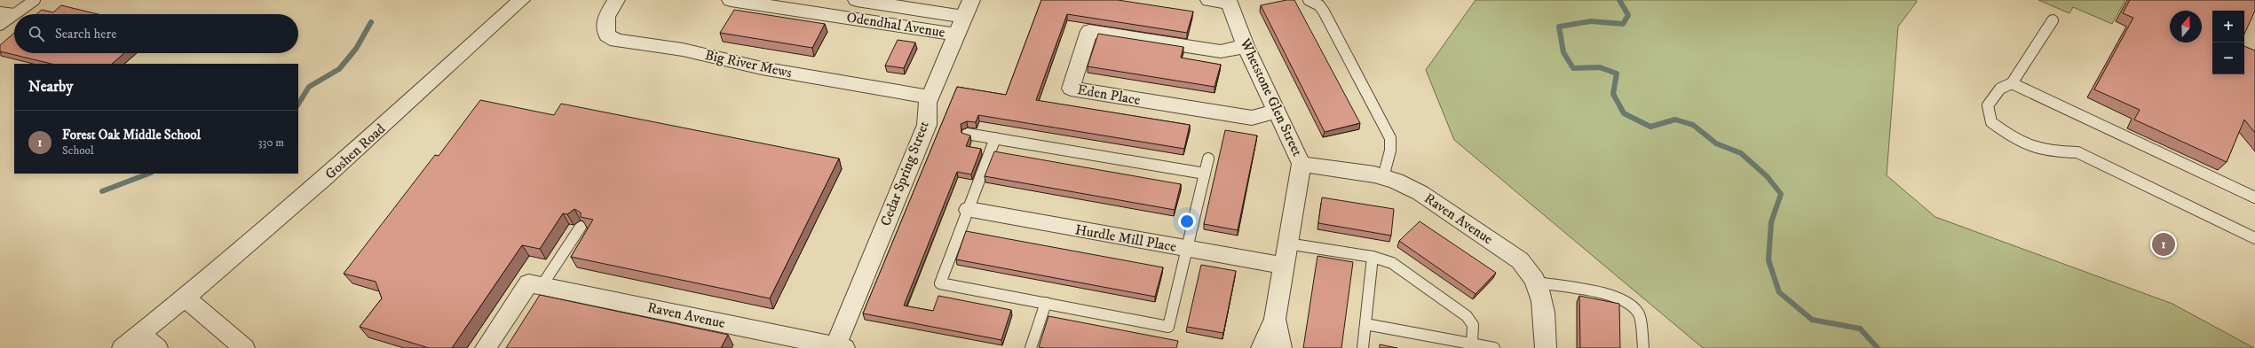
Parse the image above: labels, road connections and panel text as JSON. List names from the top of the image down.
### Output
{
  "streets": {
    "street": [
      "Odendhal Avenue",
      "Big River Mews",
      "Eden Place",
      "Whetstone Glen Street",
      "Goshen Road",
      "Cedar Spring Street",
      "Raven Avenue",
      "Hurdle Mill Place"
    ]
  },
  "crossings": [
    ["Odendhal Avenue", "Cedar Spring Street"],
    ["Big River Mews", "Cedar Spring Street"],
    ["Eden Place", "Whetstone Glen Street"],
    ["Whetstone Glen Street", "Raven Avenue"],
    ["Whetstone Glen Street", "Hurdle Mill Place"],
    ["Cedar Spring Street", "Raven Avenue"]
  ],
  "north": "top",
  "page": {
    "map_buttons": ["+", "−"],
    "search": "Search here",
    "heading": "Nearby",
    "list": [
      {
        "mark": "1",
        "name": "Forest Oak Middle School",
        "note": "School",
        "value": "330 m"
      }
    ],
    "pins": "1"
  }
}
